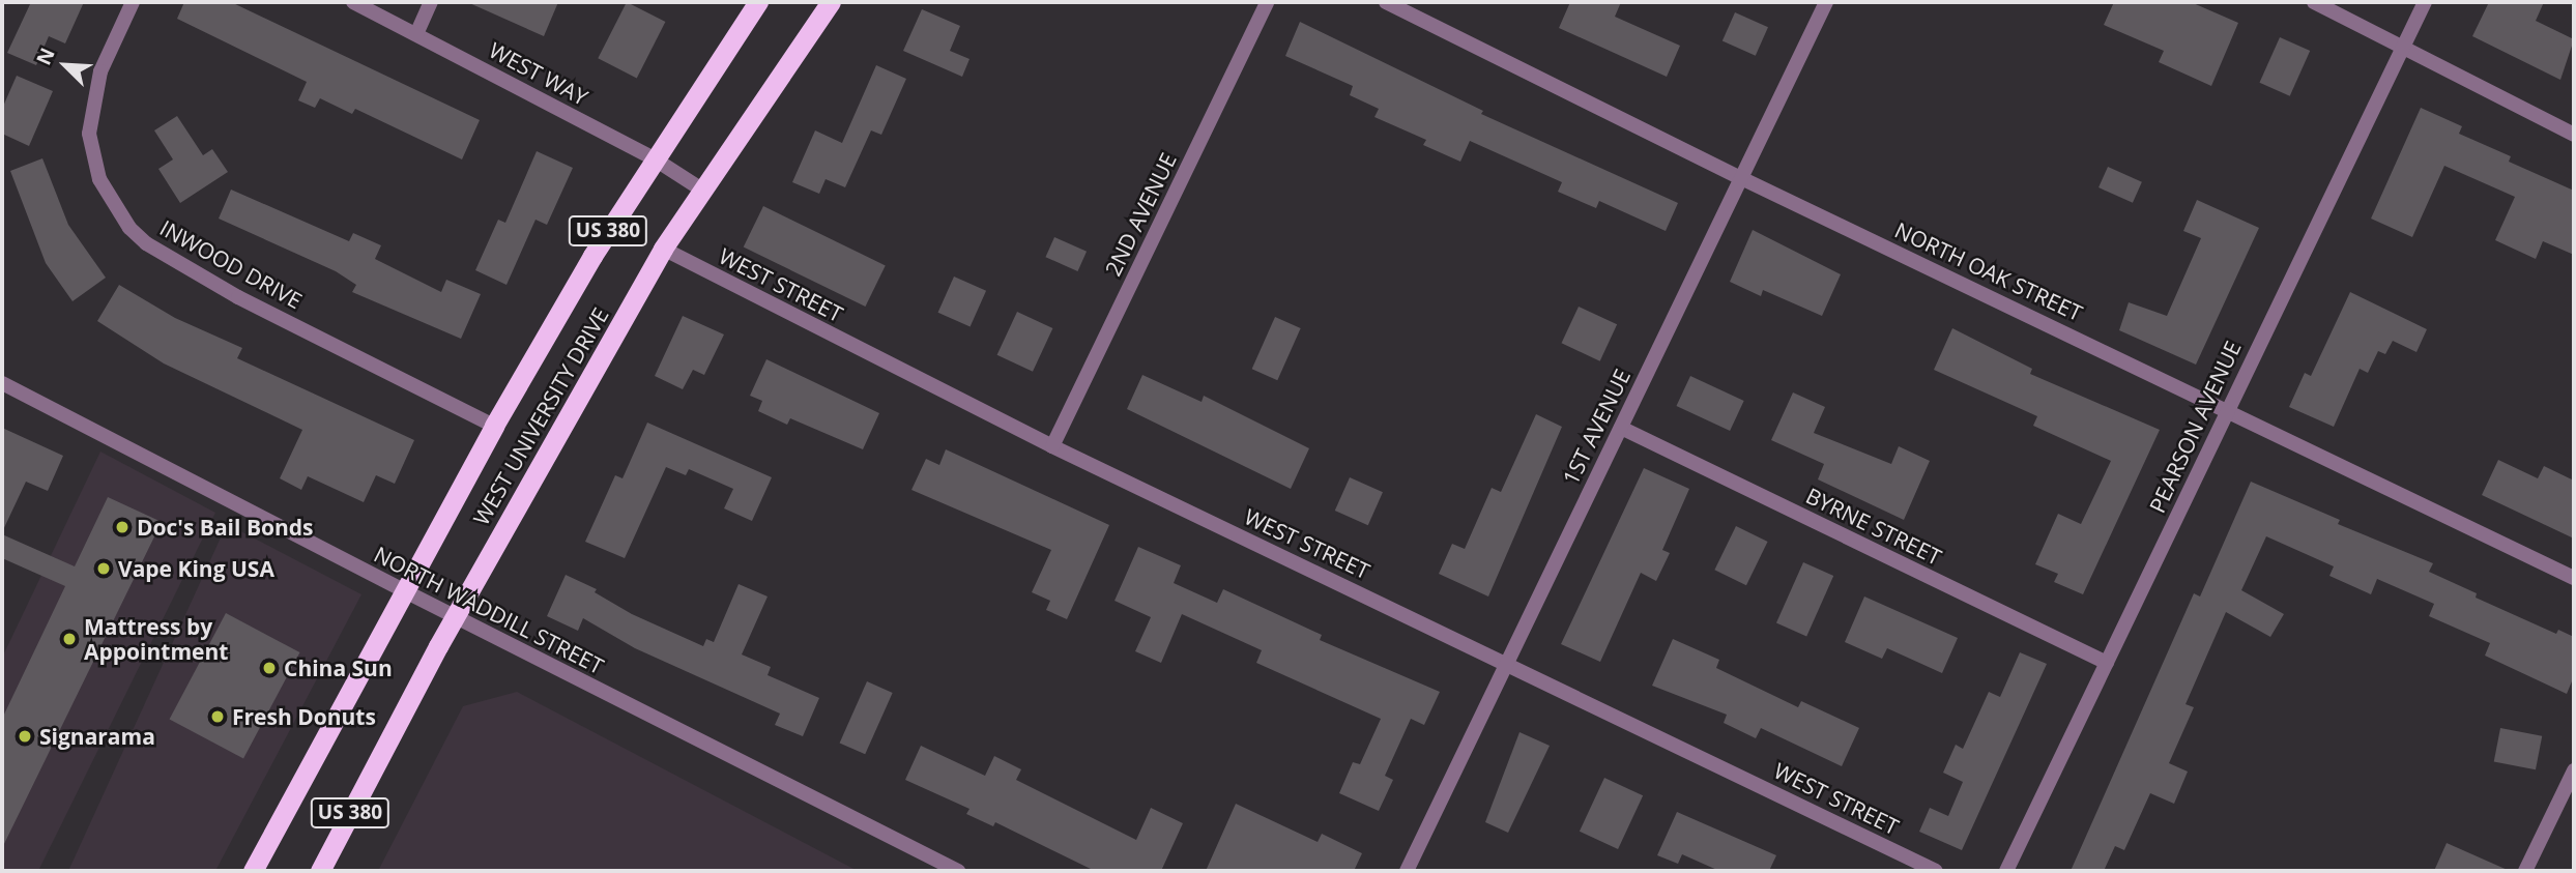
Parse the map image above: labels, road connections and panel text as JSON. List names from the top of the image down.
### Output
{
  "streets": {
    "highway": ["US 380", "WEST UNIVERSITY DRIVE"],
    "street": [
      "WEST WAY",
      "2ND AVENUE",
      "INWOOD DRIVE",
      "NORTH OAK STREET",
      "WEST STREET",
      "1ST AVENUE",
      "PEARSON AVENUE",
      "BYRNE STREET",
      "NORTH WADDILL STREET"
    ]
  },
  "crossings": [
    ["WEST WAY", "WEST UNIVERSITY DRIVE"],
    ["2ND AVENUE", "WEST STREET"],
    ["INWOOD DRIVE", "WEST UNIVERSITY DRIVE"],
    ["NORTH OAK STREET", "1ST AVENUE"],
    ["NORTH OAK STREET", "PEARSON AVENUE"],
    ["WEST STREET", "WEST UNIVERSITY DRIVE"],
    ["WEST STREET", "1ST AVENUE"],
    ["WEST UNIVERSITY DRIVE", "NORTH WADDILL STREET"],
    ["1ST AVENUE", "BYRNE STREET"],
    ["PEARSON AVENUE", "BYRNE STREET"]
  ],
  "places": [
    "Doc's Bail Bonds",
    "Vape King USA",
    "Mattress by Appointment",
    "China Sun",
    "Fresh Donuts",
    "Signarama"
  ],
  "north": "top left"
}
